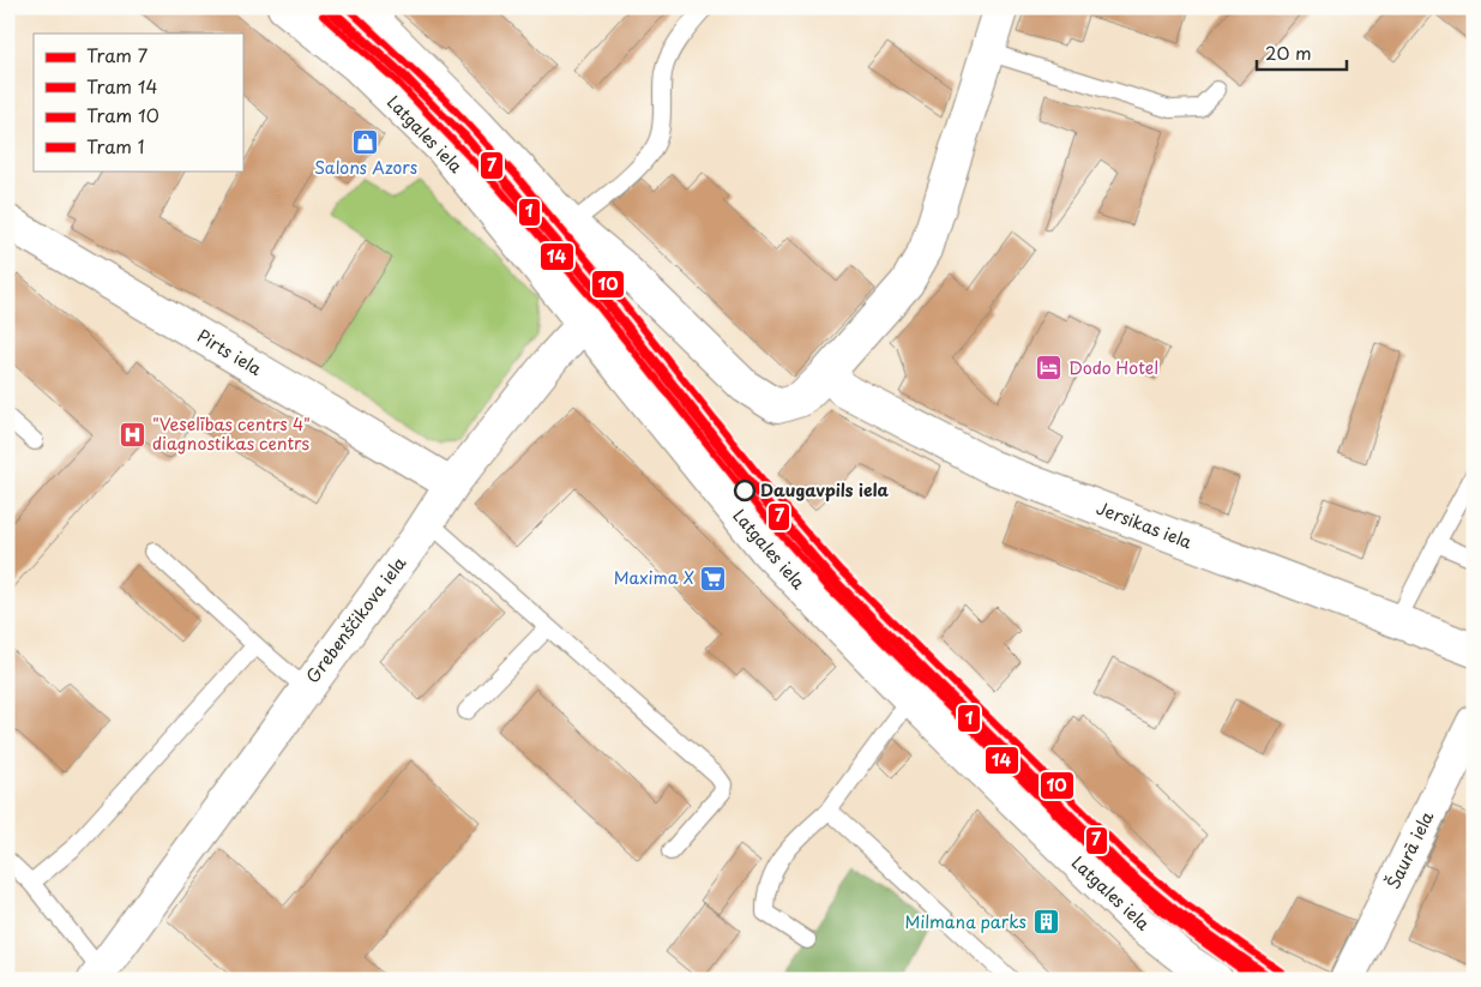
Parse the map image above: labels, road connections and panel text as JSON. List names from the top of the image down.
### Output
{
  "streets": {
    "street": [
      "Latgales iela",
      "Pirts iela",
      "Jersikas iela",
      "Grebenščikova iela",
      "Šaurā iela"
    ]
  },
  "crossings": [
    ["Latgales iela", "Grebenščikova iela"],
    ["Pirts iela", "Grebenščikova iela"]
  ],
  "places": {
    "shop": ["Salons Azors"],
    "hotel": ["Dodo Hotel"],
    "hospital": ["\"Veselības centrs 4\" diagnostikas centrs"],
    "other": ["Daugavpils iela"],
    "supermarket": ["Maxima X"],
    "building": ["Milmana parks"]
  },
  "lines": [
    "tram line 7",
    "tram line 10",
    "tram line 1",
    "tram line 14"
  ],
  "legend": [
    "Tram 7",
    "Tram 14",
    "Tram 10",
    "Tram 1"
  ],
  "scale_bar": "20 m"
}
